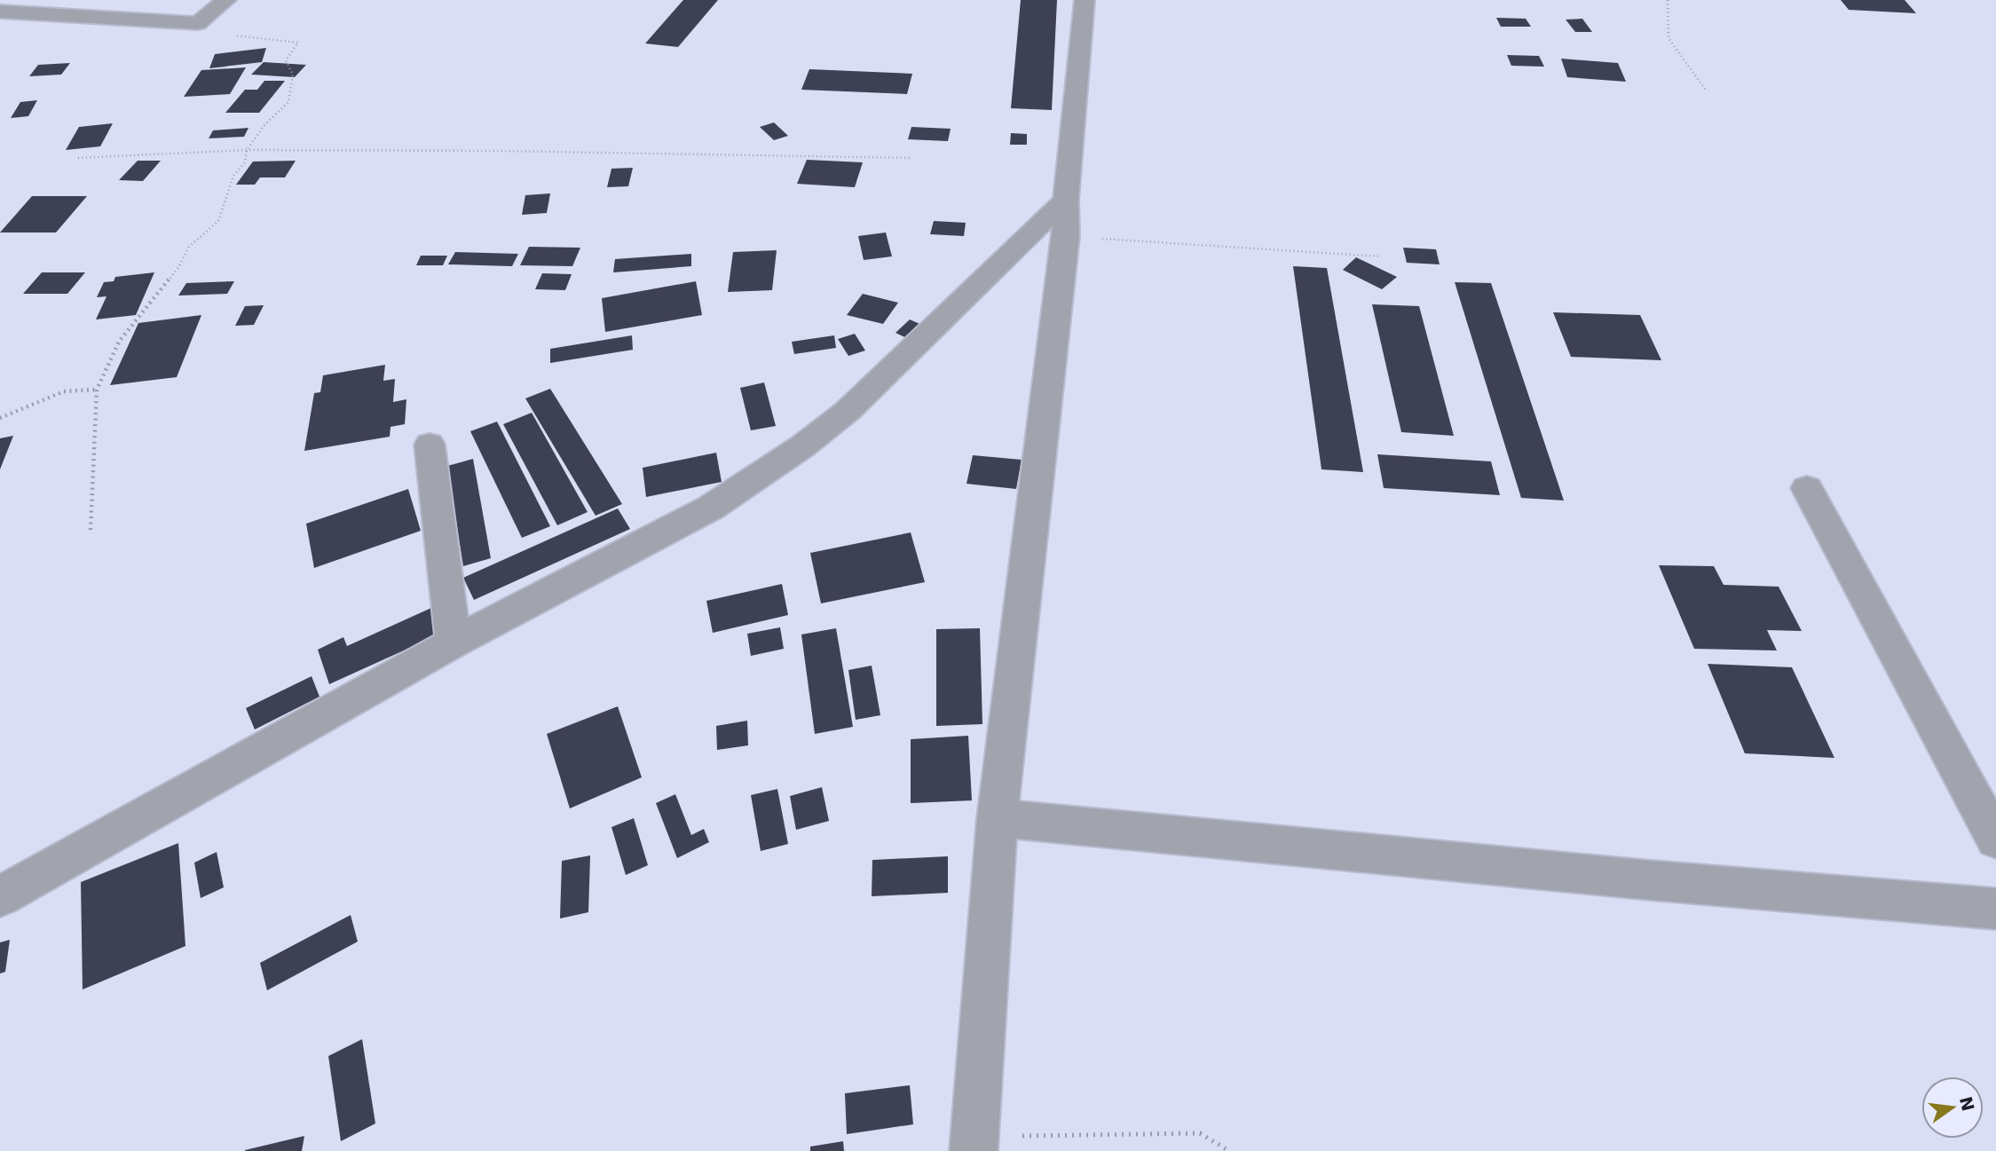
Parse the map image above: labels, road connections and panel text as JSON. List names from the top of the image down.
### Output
{
  "north": "right"
}
